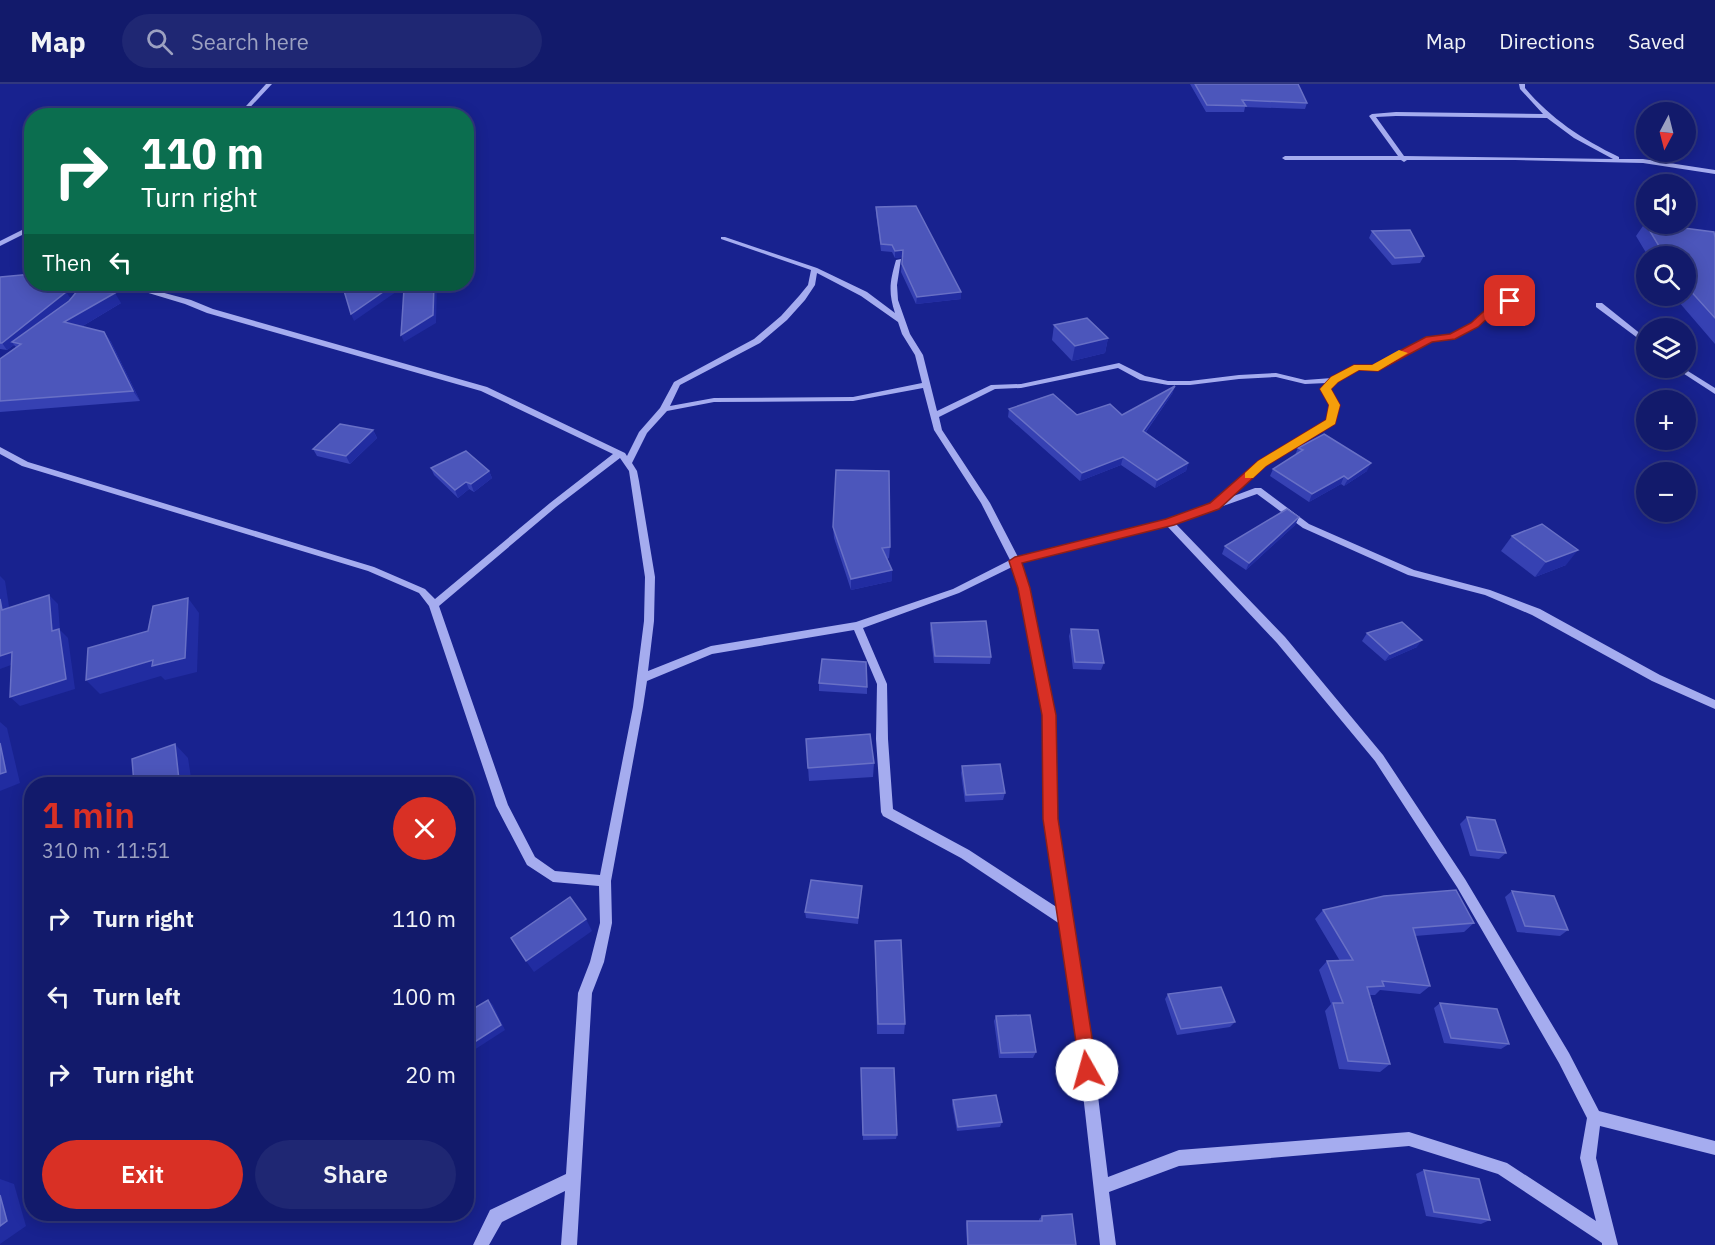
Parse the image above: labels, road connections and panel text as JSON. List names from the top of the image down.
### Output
{
  "north": "bottom",
  "page": {
    "header": "Map",
    "search": "Search here",
    "nav": ["Map", "Directions", "Saved"],
    "map_buttons": ["+", "−"],
    "turn": ["110 m", "Turn right"],
    "then": "Then",
    "heading": ["1 min", "310 m · 11:51"],
    "list": [
      {
        "name": "Turn right",
        "value": "110 m"
      },
      {
        "name": "Turn left",
        "value": "100 m"
      },
      {
        "name": "Turn right",
        "value": "20 m"
      }
    ],
    "buttons": ["Exit", "Share"]
  }
}
